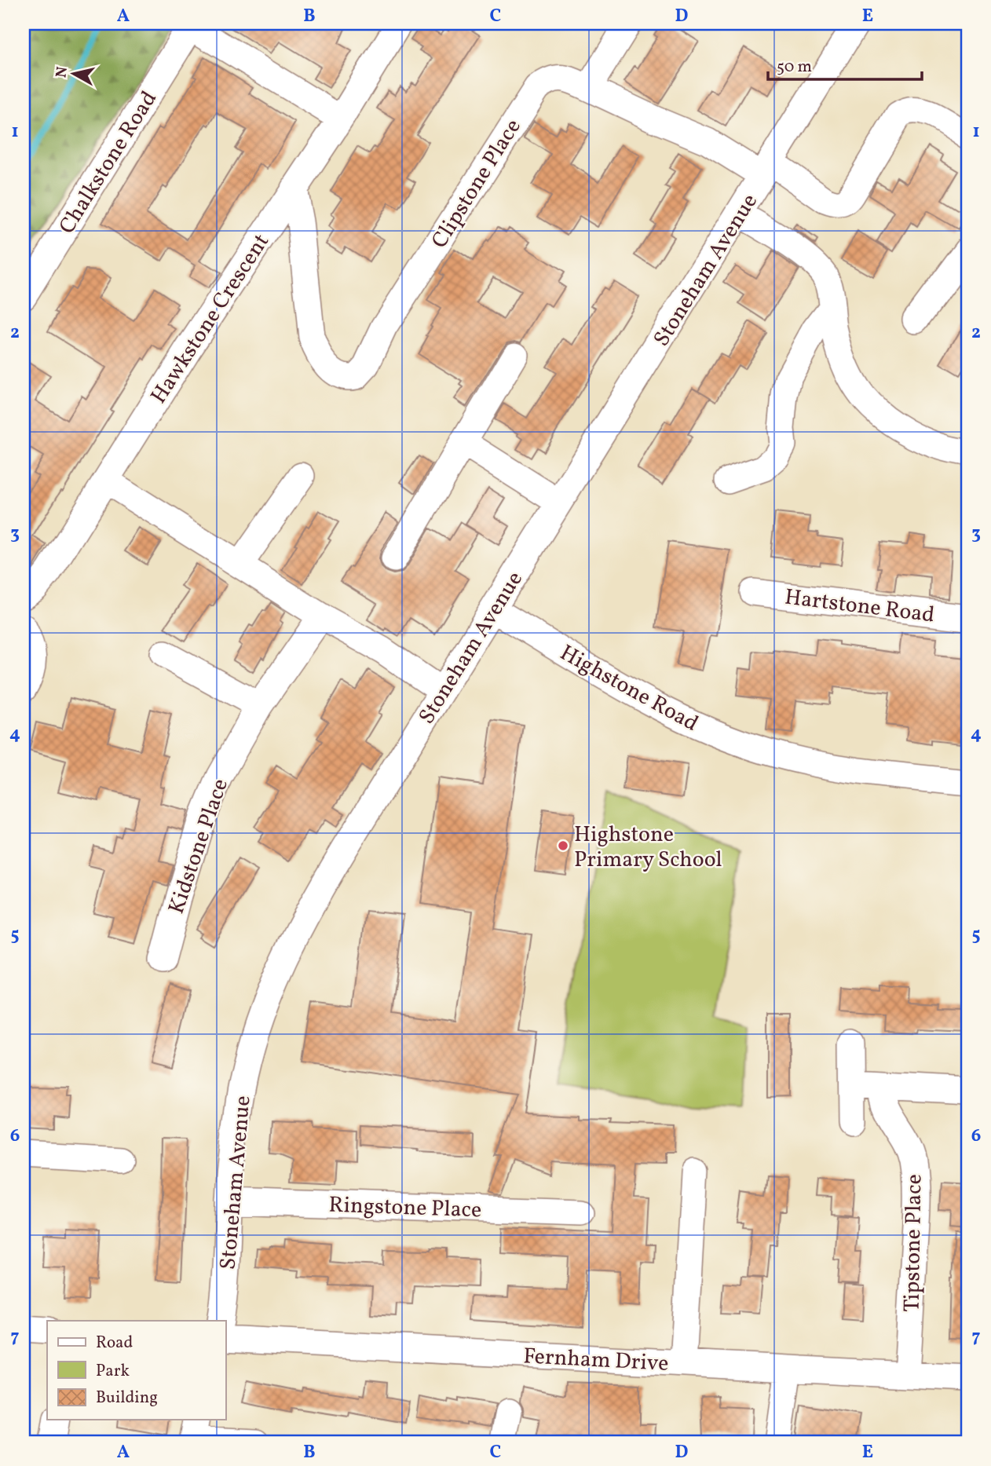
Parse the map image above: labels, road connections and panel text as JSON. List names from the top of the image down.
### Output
{
  "streets": {
    "street": [
      "Chalkstone Road",
      "Clipstone Place",
      "Stoneham Avenue",
      "Hawkstone Crescent",
      "Hartstone Road",
      "Highstone Road",
      "Kidstone Place",
      "Ringstone Place",
      "Tipstone Place",
      "Fernham Drive"
    ]
  },
  "crossings": [
    ["Chalkstone Road", "Hawkstone Crescent"],
    ["Clipstone Place", "Hawkstone Crescent"],
    ["Stoneham Avenue", "Highstone Road"],
    ["Stoneham Avenue", "Ringstone Place"],
    ["Tipstone Place", "Fernham Drive"]
  ],
  "places": ["Highstone Primary School"],
  "legend": ["Road", "Park", "Building"],
  "scale_bar": "50 m",
  "north": "left",
  "grid": {
    "columns": [
      "A",
      "B",
      "C",
      "D",
      "E"
    ],
    "rows": [
      "1",
      "2",
      "3",
      "4",
      "5",
      "6",
      "7"
    ]
  }
}
